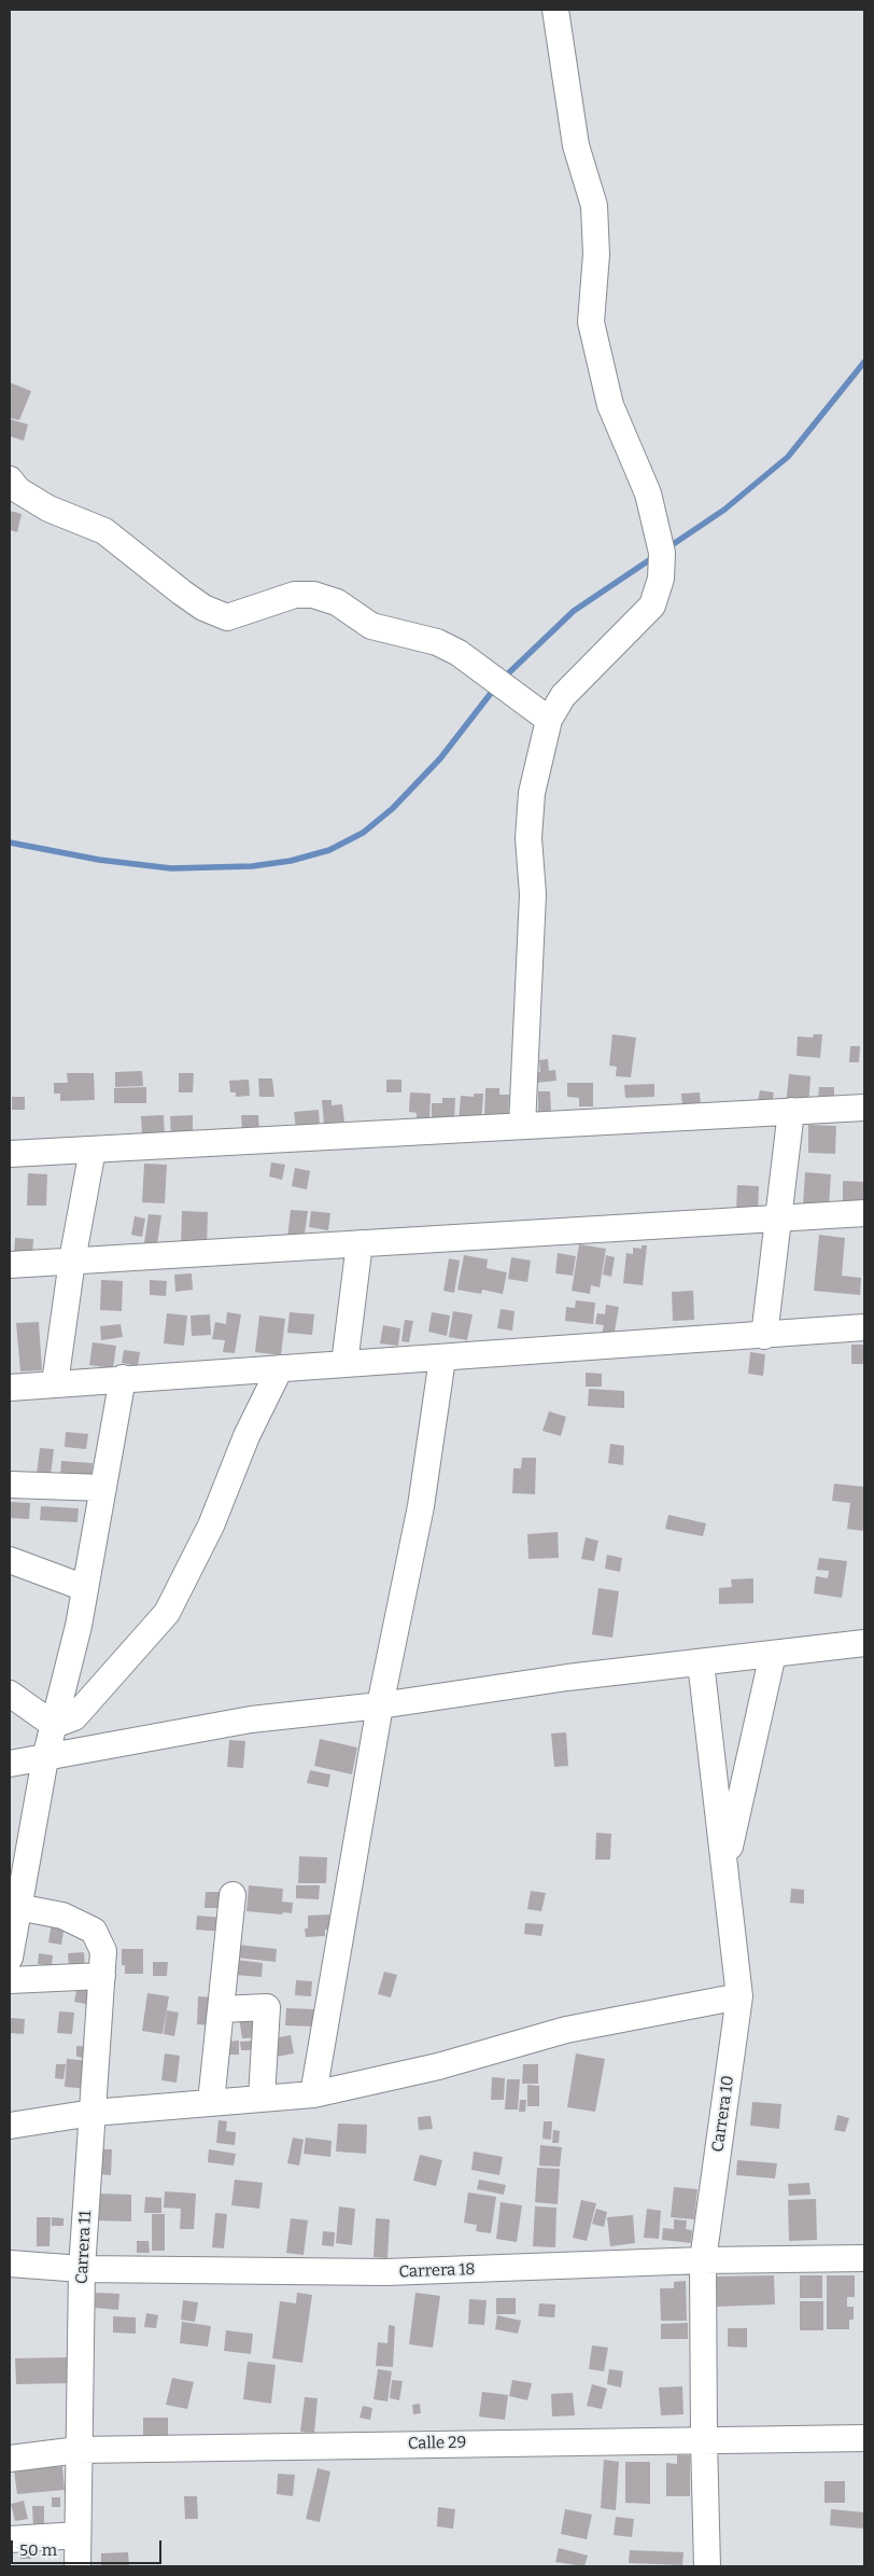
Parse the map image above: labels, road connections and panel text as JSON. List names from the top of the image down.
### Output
{
  "streets": {
    "street": [
      "Carrera 10",
      "Carrera 11",
      "Carrera 18",
      "Calle 29"
    ]
  },
  "crossings": [
    ["Carrera 10", "Carrera 18"],
    ["Carrera 10", "Calle 29"],
    ["Carrera 11", "Carrera 18"],
    ["Carrera 11", "Calle 29"]
  ],
  "scale_bar": "50 m"
}
